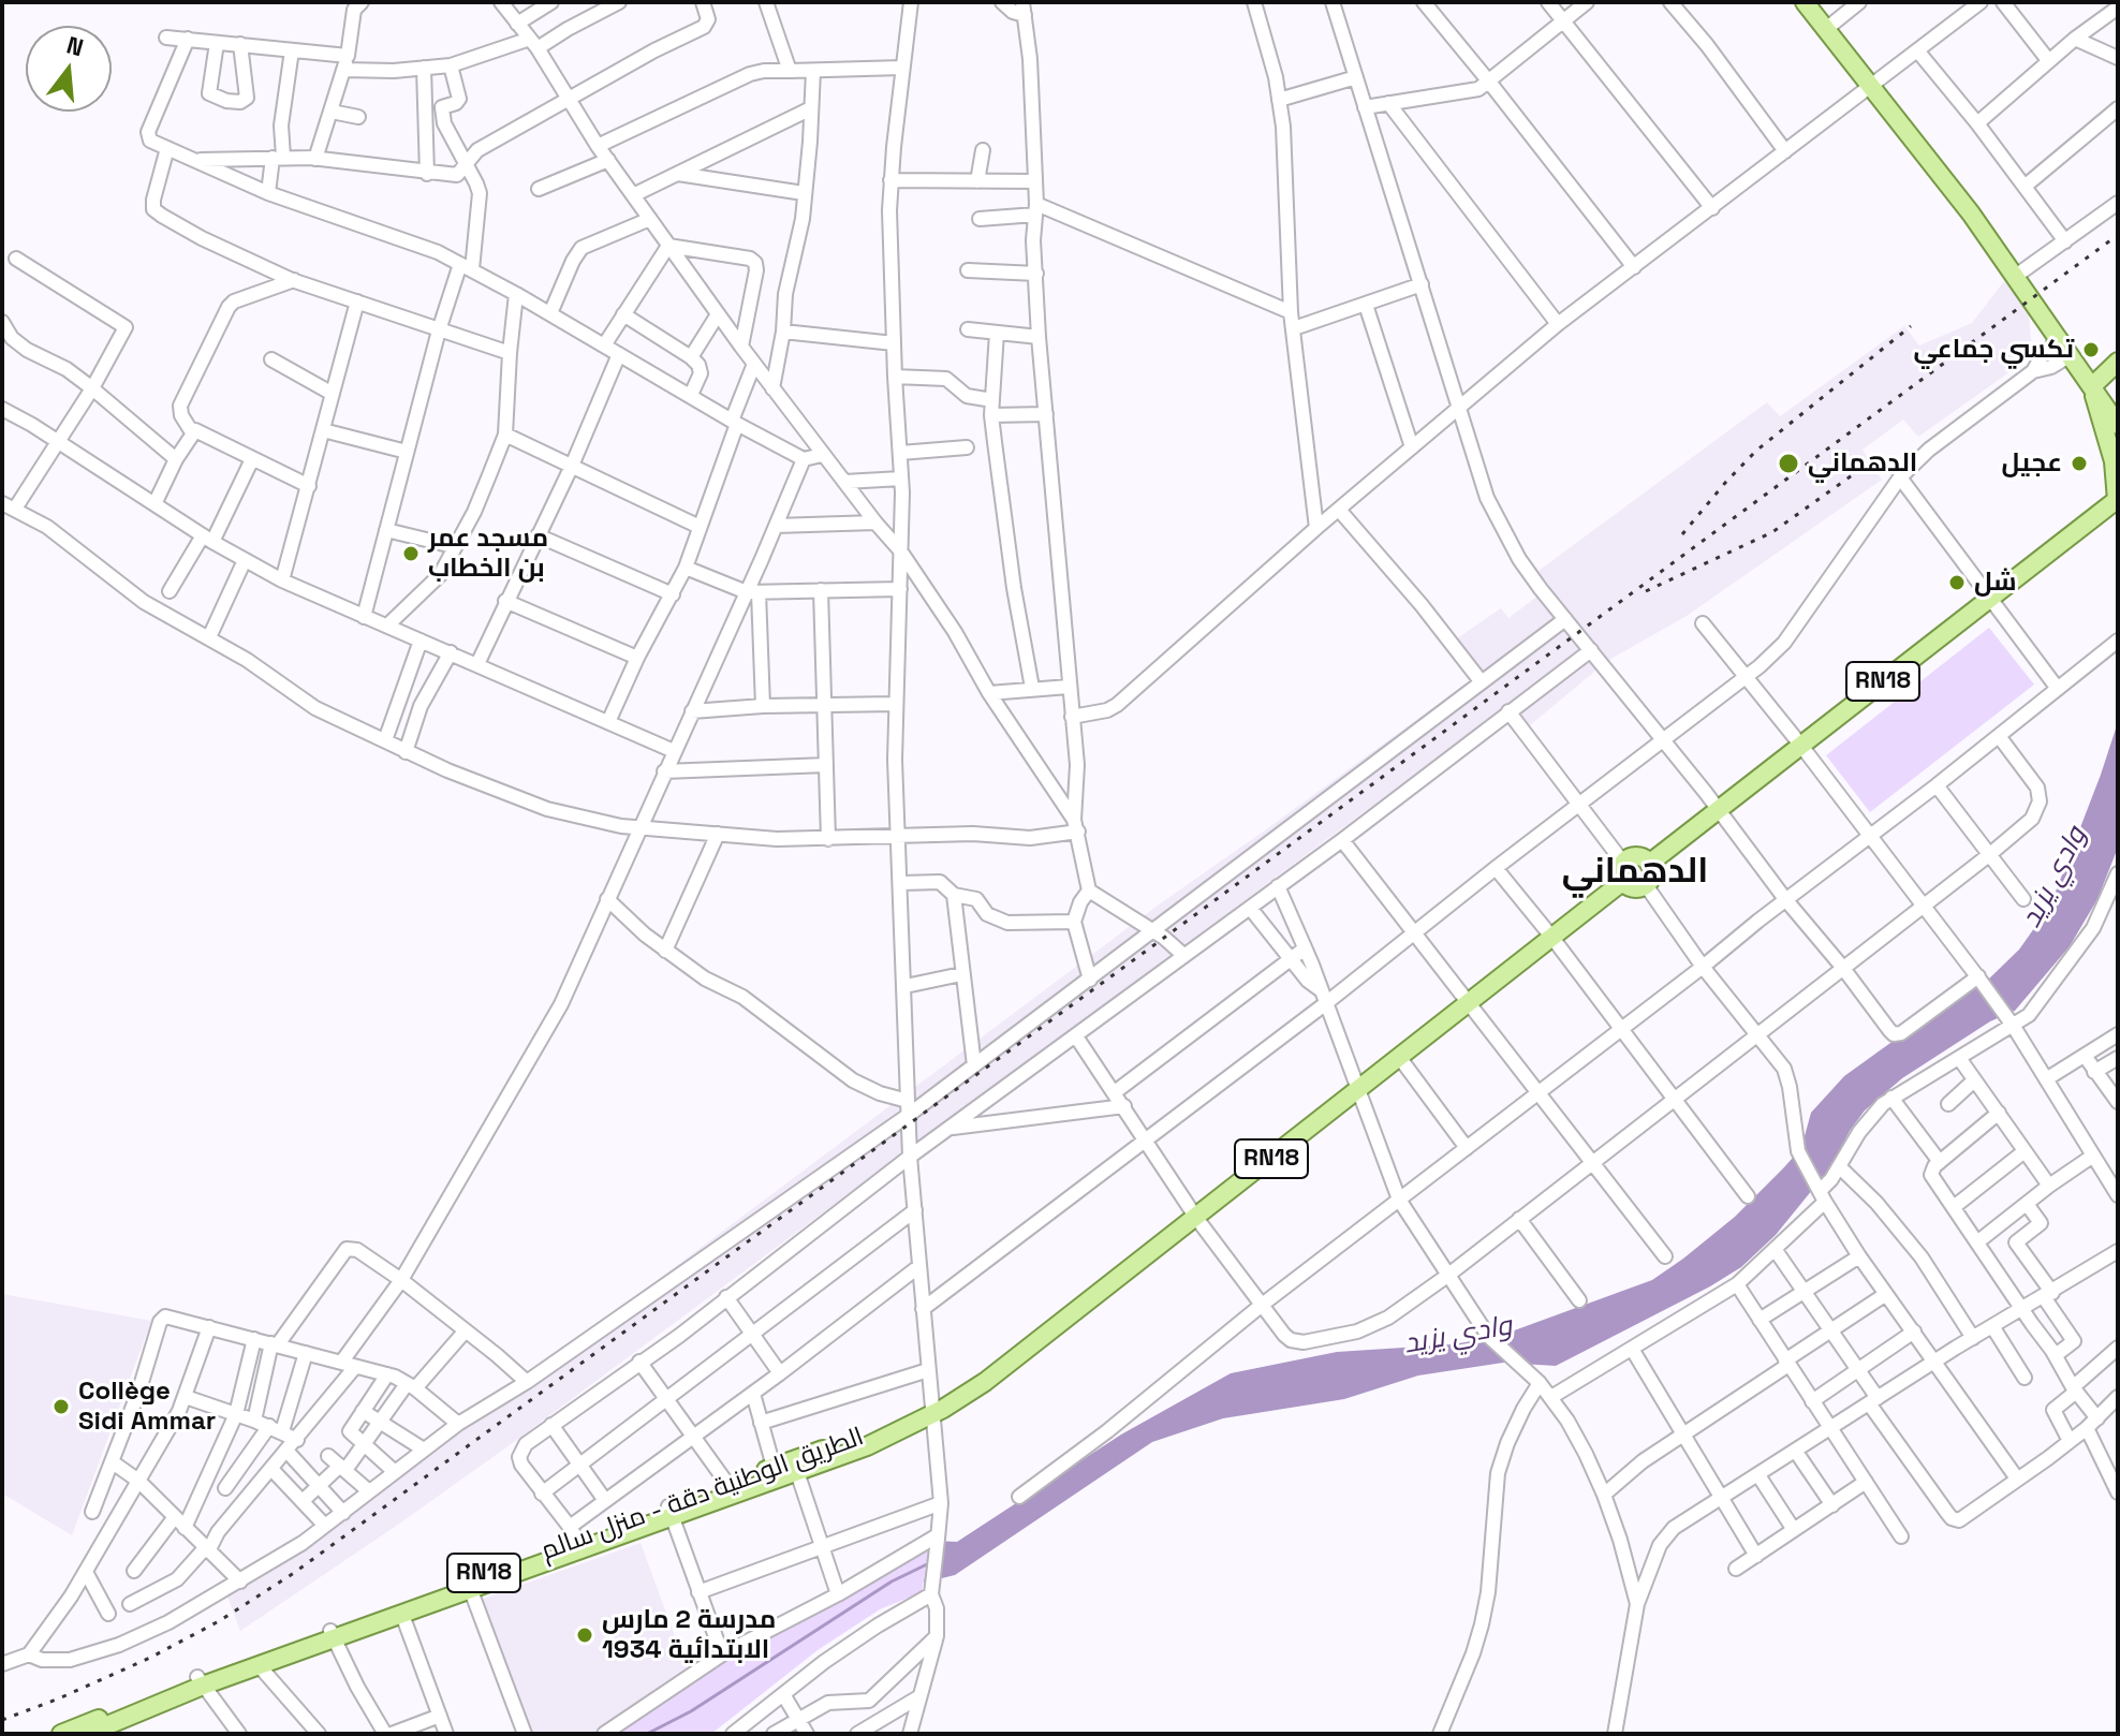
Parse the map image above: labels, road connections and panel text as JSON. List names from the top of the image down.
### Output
{
  "streets": {
    "main road": ["RN18", "الطريق الوطنية دقة - منزل سالم"]
  },
  "crossings": [
    ["RN18", "الطريق الوطنية دقة - منزل سالم"]
  ],
  "districts": ["الدهماني"],
  "water": ["وادي يزيد"],
  "places": [
    "تكسي جماعي",
    "الدهماني",
    "عجيل",
    "مسجد عمر بن الخطاب",
    "شل",
    "Collège Sidi Ammar",
    "مدرسة 2 مارس 1934 الابتدائية"
  ],
  "north": "top"
}
